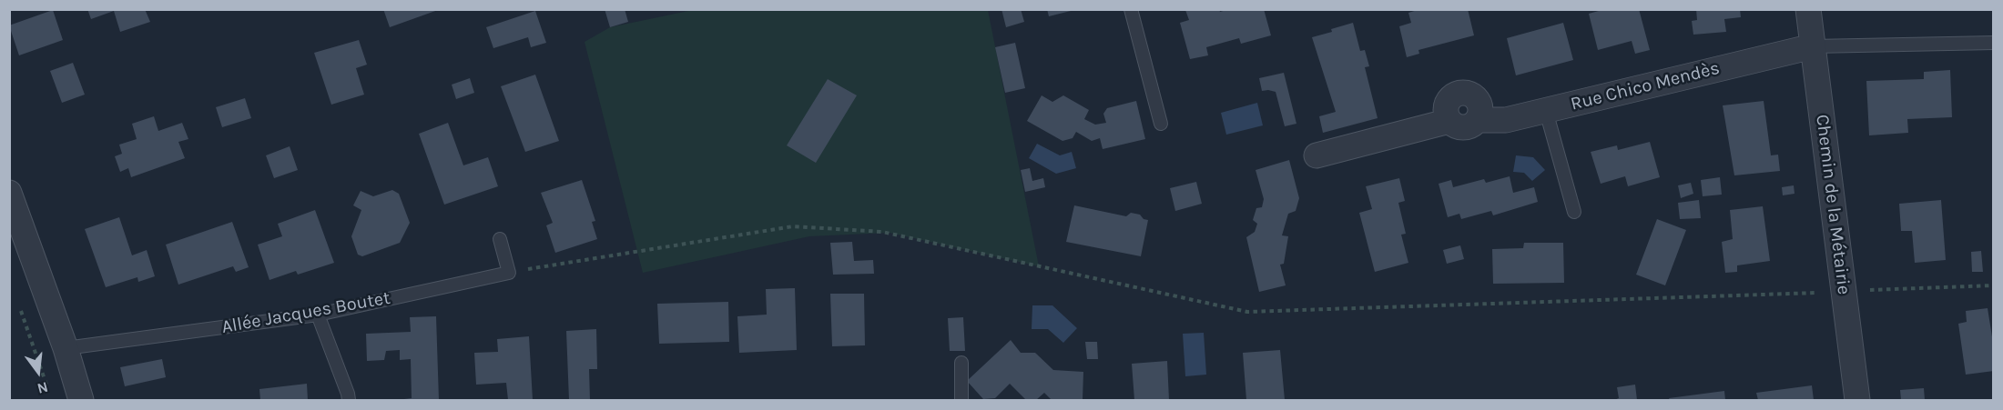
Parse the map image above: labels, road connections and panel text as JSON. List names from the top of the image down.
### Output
{
  "streets": {
    "street": ["Rue Chico Mendès", "Chemin de la Métairie"],
    "lane": ["Allée Jacques Boutet"]
  },
  "crossings": [
    ["Rue Chico Mendès", "Chemin de la Métairie"]
  ],
  "north": "bottom"
}
